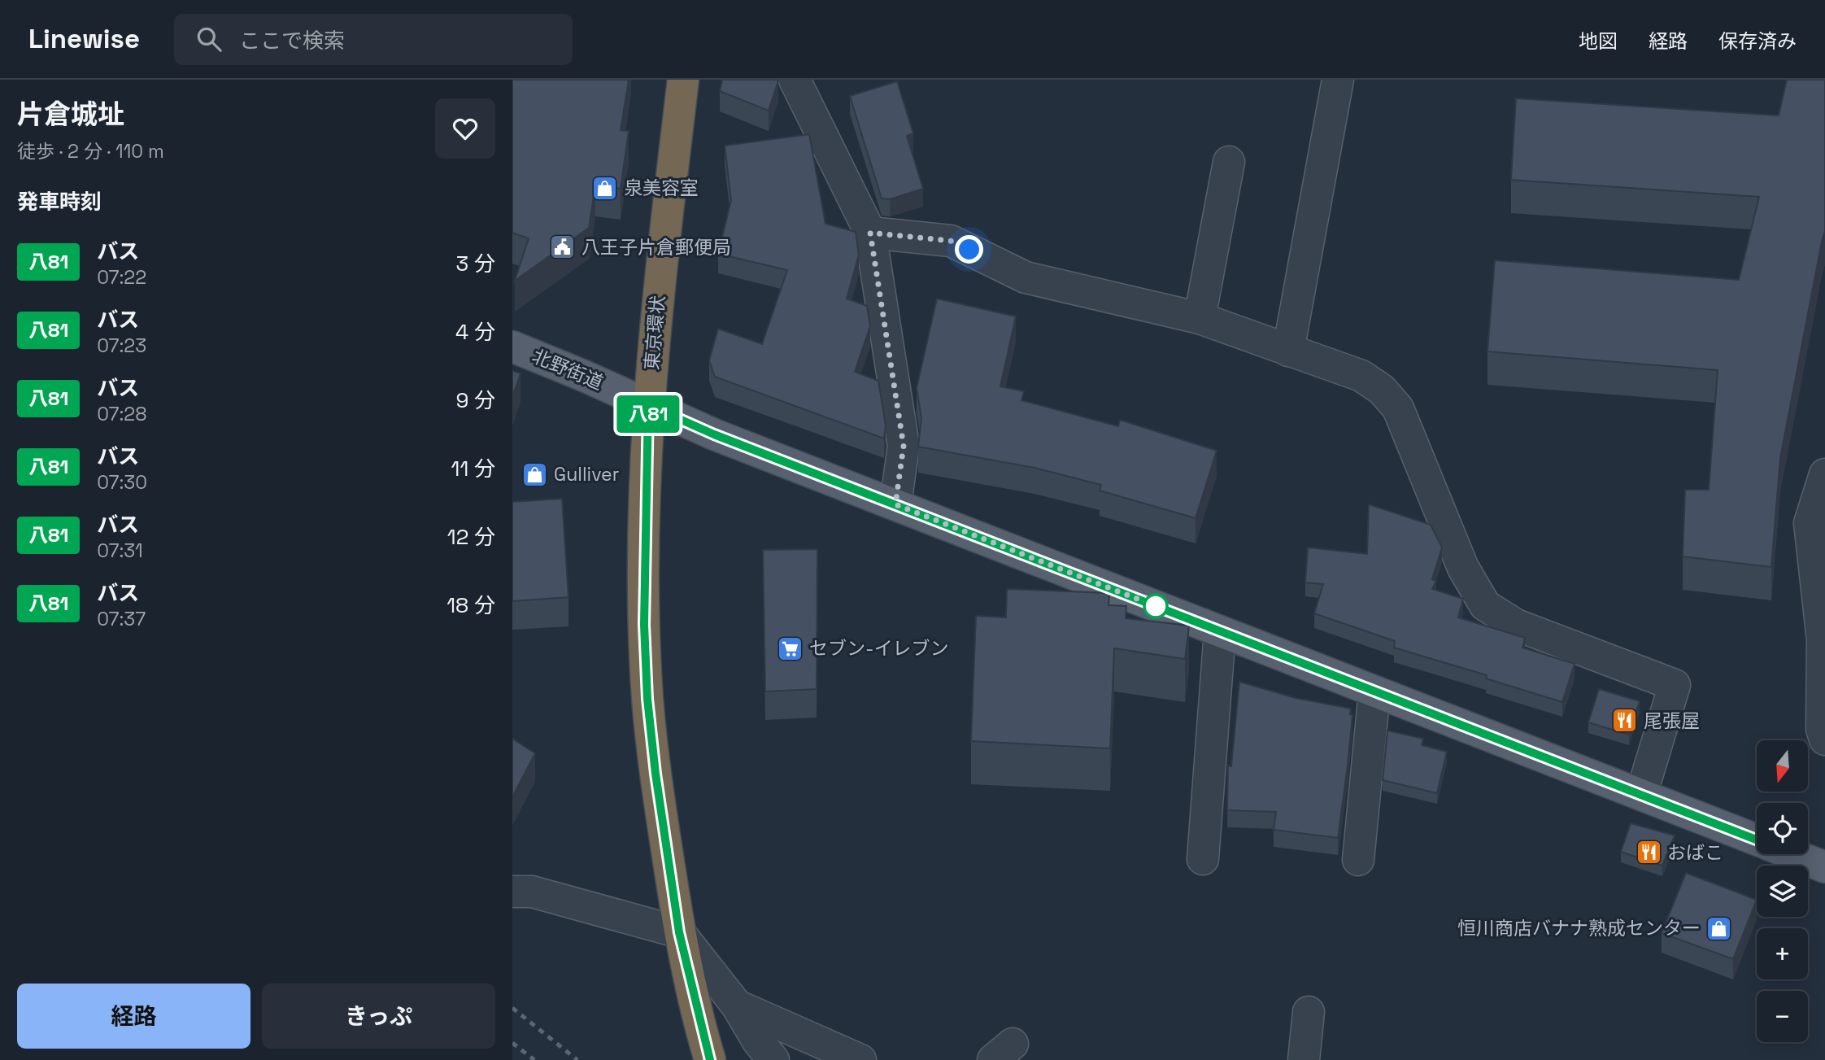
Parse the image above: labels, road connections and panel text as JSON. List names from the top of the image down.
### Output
{
  "streets": {
    "highway": ["東京環状"],
    "main road": ["北野街道"]
  },
  "crossings": [
    ["東京環状", "北野街道"]
  ],
  "places": {
    "shop": ["泉美容室", "Gulliver", "恒川商店バナナ熟成センター"],
    "public building": ["八王子片倉郵便局"],
    "supermarket": ["セブン-イレブン"],
    "restaurant": ["尾張屋", "おばこ"]
  },
  "lines": ["bus line 八81"],
  "north": "bottom",
  "page": {
    "header": "Linewise",
    "search": "ここで検索",
    "nav": ["地図", "経路", "保存済み"],
    "heading": [
      ["片倉城址", "徒歩 · 2 分 · 110 m"],
      "発車時刻"
    ],
    "on_map": "八81",
    "list": [
      {
        "mark": "八81",
        "name": "バス",
        "note": "07:22",
        "value": "3 分"
      },
      {
        "mark": "八81",
        "name": "バス",
        "note": "07:23",
        "value": "4 分"
      },
      {
        "mark": "八81",
        "name": "バス",
        "note": "07:28",
        "value": "9 分"
      },
      {
        "mark": "八81",
        "name": "バス",
        "note": "07:30",
        "value": "11 分"
      },
      {
        "mark": "八81",
        "name": "バス",
        "note": "07:31",
        "value": "12 分"
      },
      {
        "mark": "八81",
        "name": "バス",
        "note": "07:37",
        "value": "18 分"
      }
    ],
    "map_buttons": ["+", "−"],
    "buttons": ["経路", "きっぷ"]
  }
}
